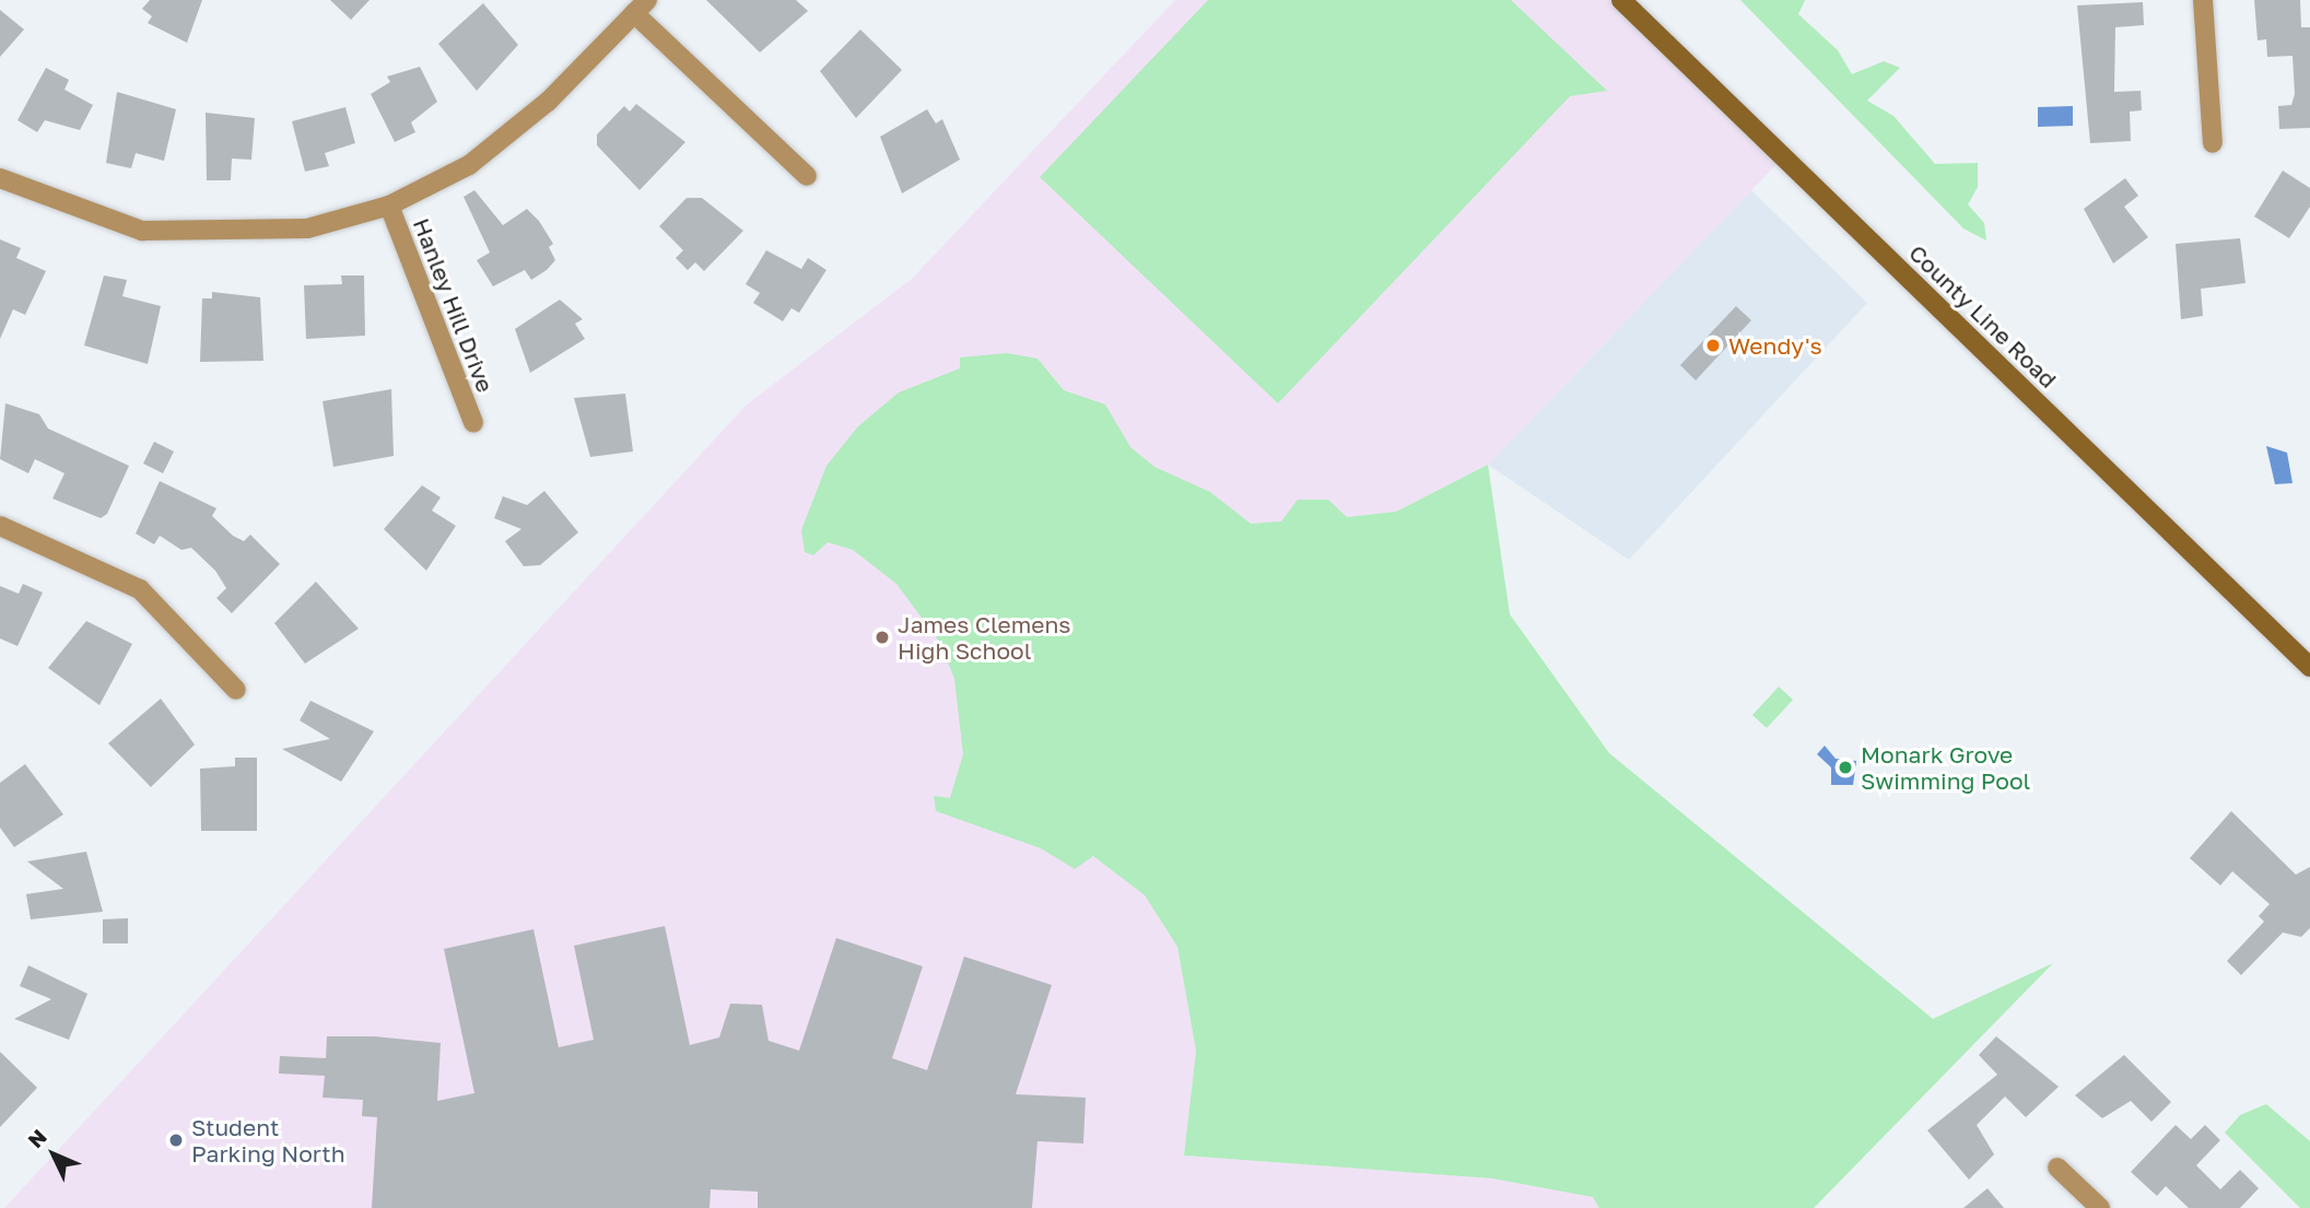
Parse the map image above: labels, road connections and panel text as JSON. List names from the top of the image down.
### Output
{
  "streets": {
    "main road": ["County Line Road"],
    "street": ["Hanley Hill Drive"]
  },
  "places": [
    "Wendy's",
    "James Clemens High School",
    "Monark Grove Swimming Pool",
    "Student Parking North"
  ],
  "north": "top left"
}
